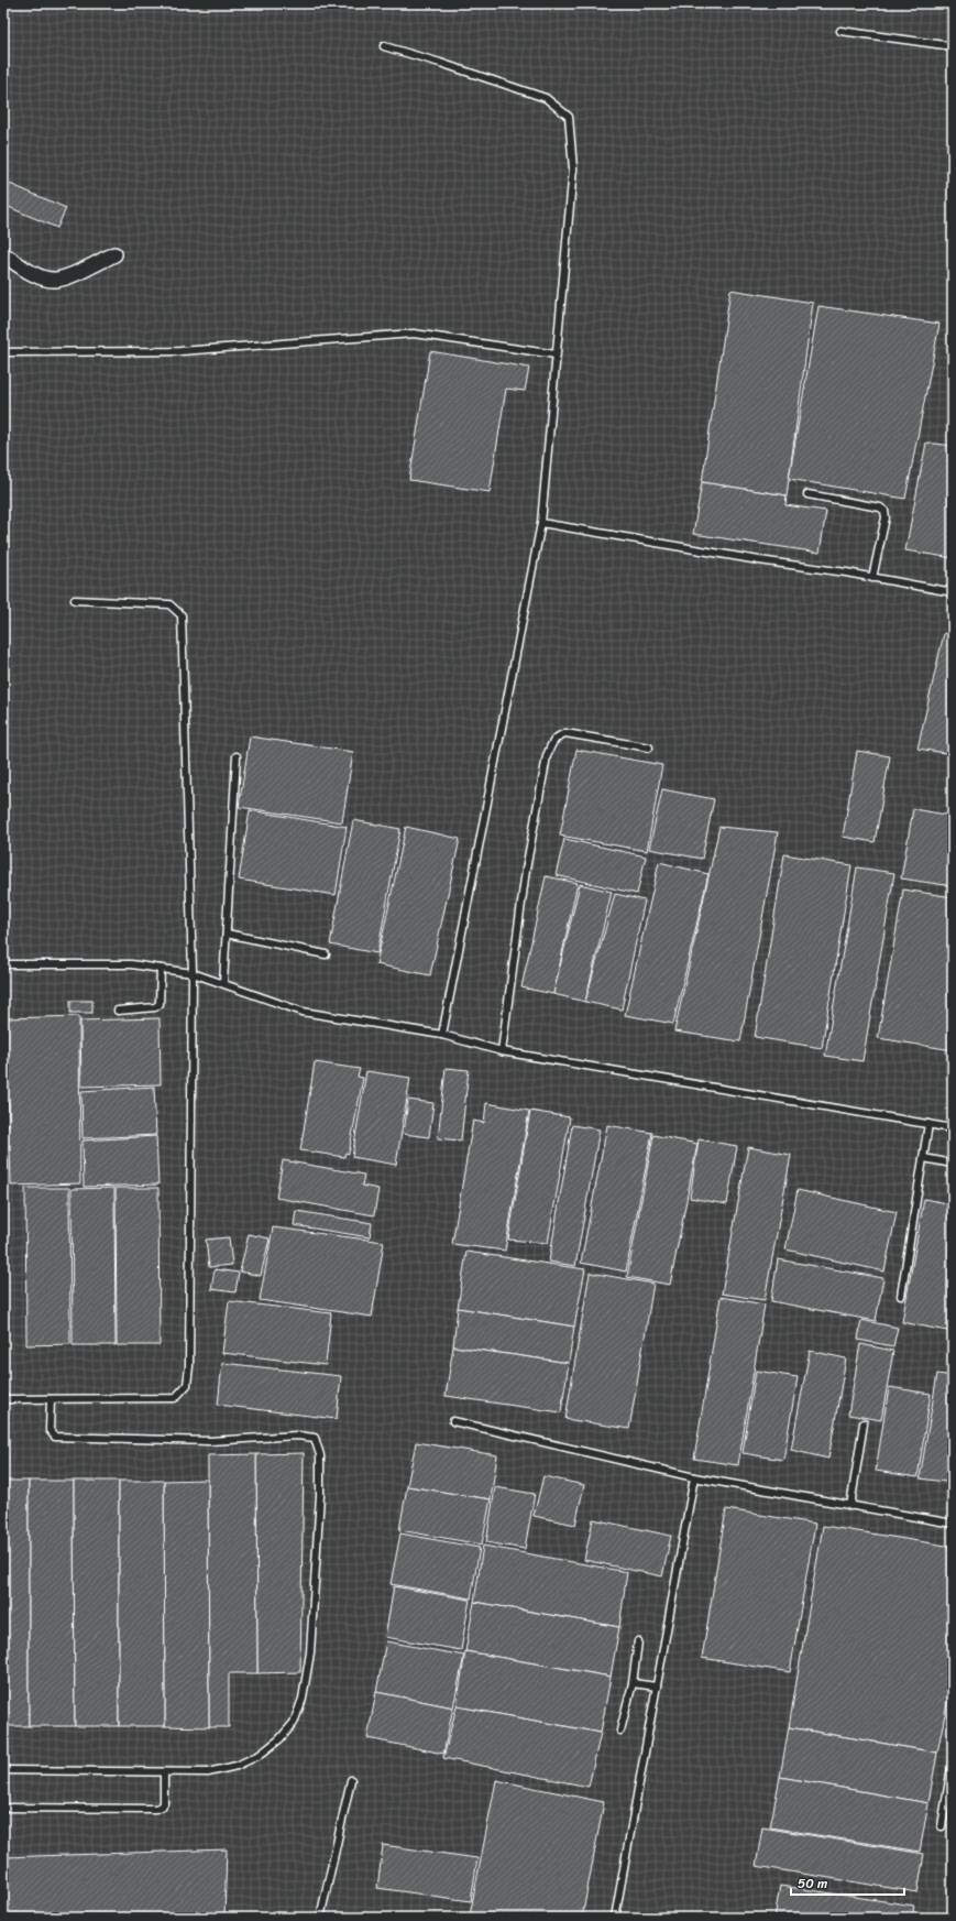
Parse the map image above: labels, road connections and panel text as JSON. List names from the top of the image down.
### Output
{
  "scale_bar": "50 m"
}
